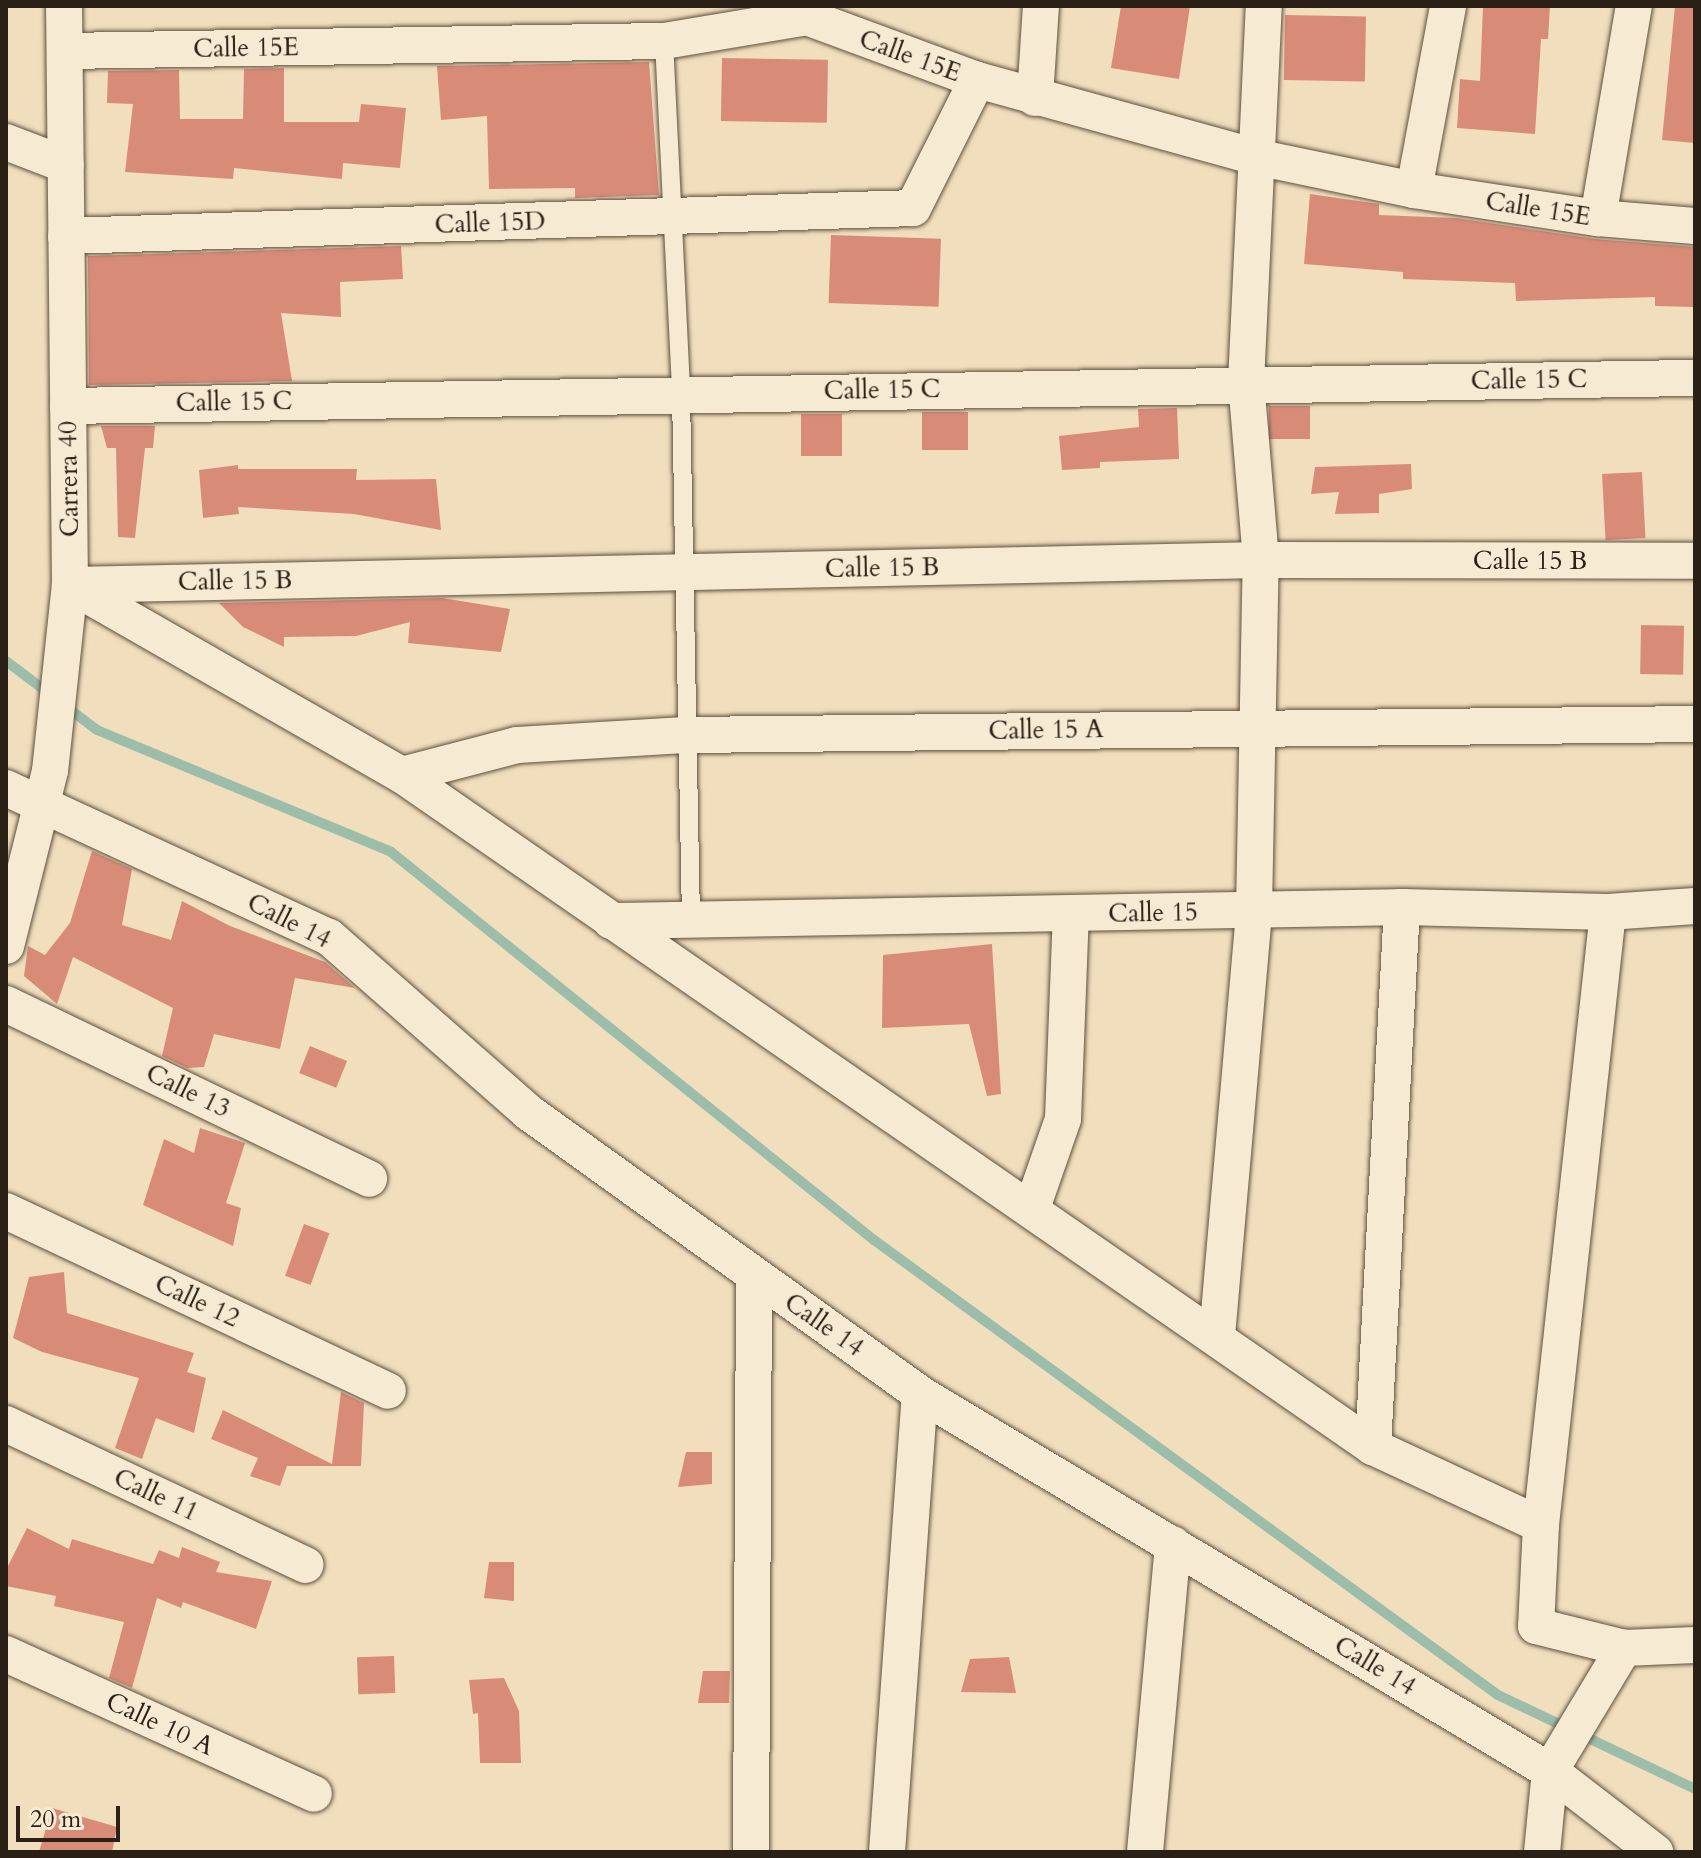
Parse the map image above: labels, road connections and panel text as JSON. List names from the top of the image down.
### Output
{
  "streets": {
    "street": [
      "Calle 15E",
      "Calle 15D",
      "Calle 15 C",
      "Carrera 40",
      "Calle 15 B",
      "Calle 15 A",
      "Calle 15",
      "Calle 14",
      "Calle 13",
      "Calle 12",
      "Calle 11",
      "Calle 10 A"
    ]
  },
  "crossings": [
    ["Calle 15E", "Calle 15D"],
    ["Calle 15E", "Carrera 40"],
    ["Calle 15D", "Carrera 40"],
    ["Calle 15 C", "Carrera 40"],
    ["Carrera 40", "Calle 15 B"],
    ["Carrera 40", "Calle 14"]
  ],
  "scale_bar": "20 m"
}
